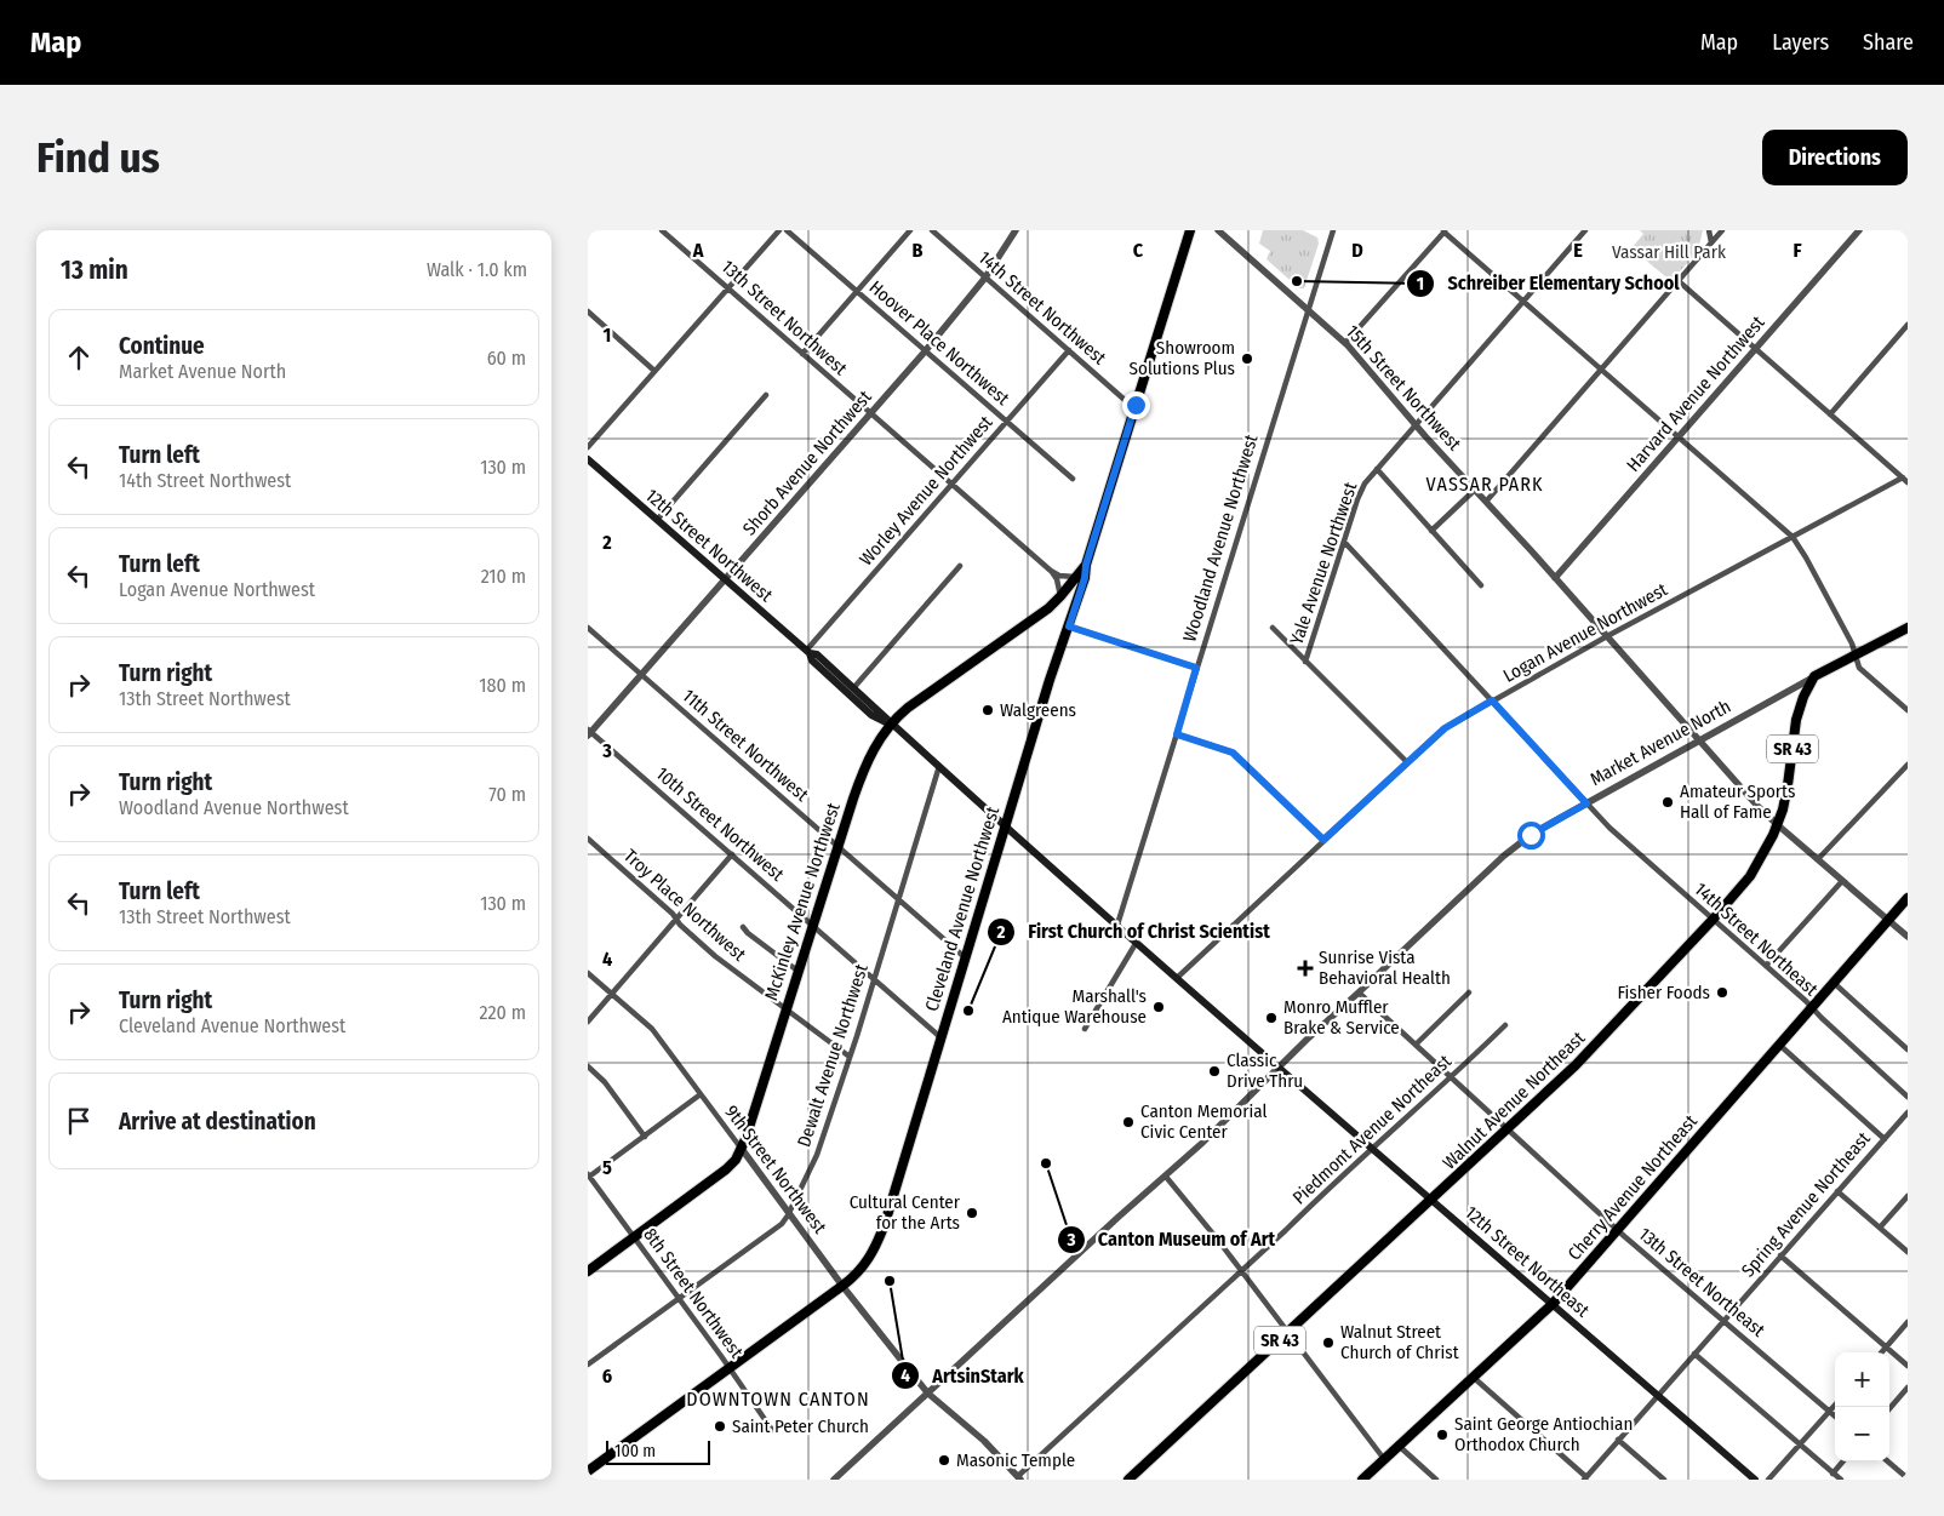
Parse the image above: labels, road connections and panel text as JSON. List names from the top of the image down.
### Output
{
  "streets": {
    "main road": [
      "12th Street Northwest",
      "Market Avenue North",
      "SR 43",
      "McKinley Avenue Northwest",
      "Cleveland Avenue Northwest",
      "Walnut Avenue Northeast",
      "Cherry Avenue Northeast",
      "12th Street Northeast"
    ],
    "street": [
      "14th Street Northwest",
      "13th Street Northwest",
      "Hoover Place Northwest",
      "15th Street Northwest",
      "Harvard Avenue Northwest",
      "Shorb Avenue Northwest",
      "Worley Avenue Northwest",
      "Woodland Avenue Northwest",
      "Yale Avenue Northwest",
      "Logan Avenue Northwest",
      "11th Street Northwest",
      "10th Street Northwest",
      "Troy Place Northwest",
      "14th Street Northeast",
      "Dewalt Avenue Northwest",
      "Piedmont Avenue Northeast",
      "9th Street Northwest",
      "Spring Avenue Northeast",
      "13th Street Northeast",
      "8th Street Northwest"
    ]
  },
  "crossings": [
    ["14th Street Northwest", "Shorb Avenue Northwest"],
    ["14th Street Northwest", "Worley Avenue Northwest"],
    ["14th Street Northwest", "Cleveland Avenue Northwest"],
    ["13th Street Northwest", "Shorb Avenue Northwest"],
    ["13th Street Northwest", "Worley Avenue Northwest"],
    ["13th Street Northwest", "McKinley Avenue Northwest"],
    ["Hoover Place Northwest", "Shorb Avenue Northwest"],
    ["Hoover Place Northwest", "Worley Avenue Northwest"],
    ["15th Street Northwest", "Harvard Avenue Northwest"],
    ["15th Street Northwest", "Woodland Avenue Northwest"],
    ["15th Street Northwest", "Yale Avenue Northwest"],
    ["15th Street Northwest", "Logan Avenue Northwest"],
    ["15th Street Northwest", "Market Avenue North"],
    ["15th Street Northwest", "Walnut Avenue Northeast"],
    ["15th Street Northwest", "Cherry Avenue Northeast"],
    ["Shorb Avenue Northwest", "12th Street Northwest"],
    ["Shorb Avenue Northwest", "11th Street Northwest"],
    ["Shorb Avenue Northwest", "10th Street Northwest"],
    ["Worley Avenue Northwest", "12th Street Northwest"],
    ["Woodland Avenue Northwest", "12th Street Northwest"],
    ["12th Street Northwest", "Logan Avenue Northwest"],
    ["12th Street Northwest", "Market Avenue North"],
    ["12th Street Northwest", "McKinley Avenue Northwest"],
    ["12th Street Northwest", "Cleveland Avenue Northwest"],
    ["12th Street Northwest", "Dewalt Avenue Northwest"],
    ["12th Street Northwest", "12th Street Northeast"],
    ["Market Avenue North", "14th Street Northeast"],
    ["Market Avenue North", "Walnut Avenue Northeast"],
    ["Market Avenue North", "9th Street Northwest"],
    ["Market Avenue North", "12th Street Northeast"],
    ["Market Avenue North", "13th Street Northeast"],
    ["11th Street Northwest", "McKinley Avenue Northwest"],
    ["11th Street Northwest", "Cleveland Avenue Northwest"],
    ["11th Street Northwest", "Dewalt Avenue Northwest"],
    ["10th Street Northwest", "McKinley Avenue Northwest"],
    ["10th Street Northwest", "Cleveland Avenue Northwest"],
    ["10th Street Northwest", "Dewalt Avenue Northwest"],
    ["McKinley Avenue Northwest", "Troy Place Northwest"],
    ["McKinley Avenue Northwest", "Cleveland Avenue Northwest"],
    ["McKinley Avenue Northwest", "9th Street Northwest"],
    ["McKinley Avenue Northwest", "8th Street Northwest"],
    ["Troy Place Northwest", "Dewalt Avenue Northwest"],
    ["Cleveland Avenue Northwest", "9th Street Northwest"],
    ["Cleveland Avenue Northwest", "8th Street Northwest"],
    ["14th Street Northeast", "Walnut Avenue Northeast"],
    ["14th Street Northeast", "Cherry Avenue Northeast"],
    ["Dewalt Avenue Northwest", "9th Street Northwest"],
    ["Dewalt Avenue Northwest", "8th Street Northwest"],
    ["Walnut Avenue Northeast", "12th Street Northeast"],
    ["Walnut Avenue Northeast", "13th Street Northeast"],
    ["Piedmont Avenue Northeast", "9th Street Northwest"],
    ["Piedmont Avenue Northeast", "12th Street Northeast"],
    ["Piedmont Avenue Northeast", "13th Street Northeast"],
    ["Cherry Avenue Northeast", "12th Street Northeast"],
    ["Cherry Avenue Northeast", "13th Street Northeast"],
    ["Spring Avenue Northeast", "12th Street Northeast"],
    ["Spring Avenue Northeast", "13th Street Northeast"]
  ],
  "districts": ["VASSAR PARK", "DOWNTOWN CANTON"],
  "parks": ["Vassar Hill Park"],
  "places": {
    "other": [
      "Schreiber Elementary School",
      "Showroom Solutions Plus",
      "Walgreens",
      "Amateur Sports Hall of Fame",
      "Fisher Foods",
      "Marshall's Antique Warehouse",
      "First Church of Christ Scientist",
      "Monro Muffler Brake & Service",
      "Classic Drive Thru",
      "Canton Memorial Civic Center",
      "Canton Museum of Art",
      "Cultural Center for the Arts",
      "ArtsinStark",
      "Walnut Street Church of Christ",
      "Saint Peter Church",
      "Saint George Antiochian Orthodox Church",
      "Masonic Temple"
    ],
    "health": ["Sunrise Vista Behavioral Health"]
  },
  "scale_bar": "100 m",
  "page": {
    "header": "Map",
    "nav": ["Map", "Layers", "Share"],
    "buttons": "Directions",
    "title": "Find us",
    "heading": ["13 min", "Walk · 1.0 km"],
    "list": [
      ["Continue", "Market Avenue North", "60 m"],
      ["Turn left", "14th Street Northwest", "130 m"],
      ["Turn left", "Logan Avenue Northwest", "210 m"],
      ["Turn right", "13th Street Northwest", "180 m"],
      ["Turn right", "Woodland Avenue Northwest", "70 m"],
      ["Turn left", "13th Street Northwest", "130 m"],
      ["Turn right", "Cleveland Avenue Northwest", "220 m"],
      "Arrive at destination"
    ],
    "map_buttons": ["+", "−"],
    "scale": "100 m"
  },
  "grid": {
    "columns": [
      "A",
      "B",
      "C",
      "D",
      "E",
      "F"
    ],
    "rows": [
      "1",
      "2",
      "3",
      "4",
      "5",
      "6"
    ]
  }
}
